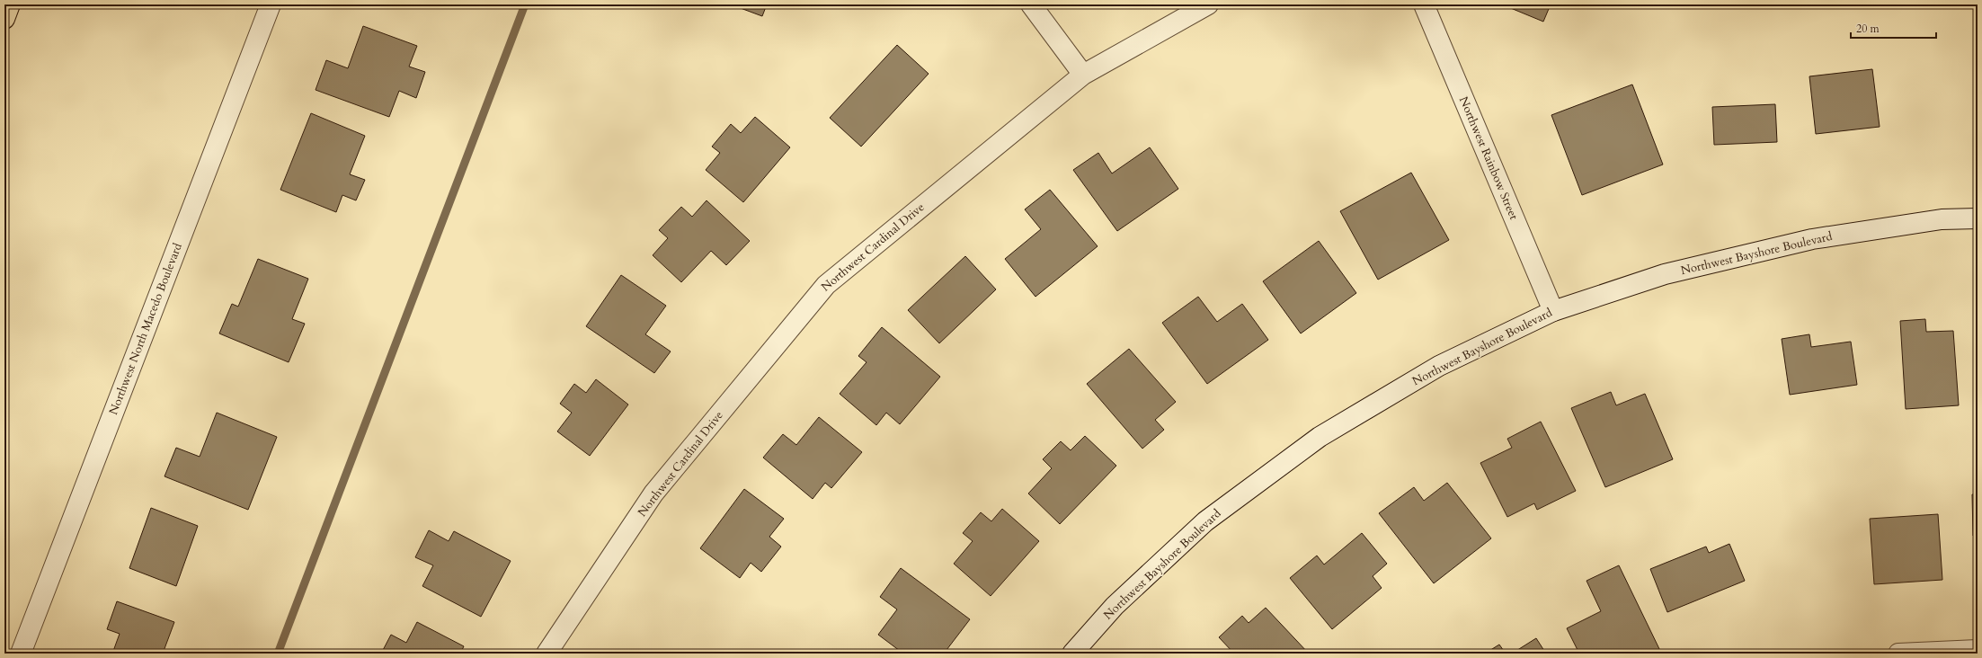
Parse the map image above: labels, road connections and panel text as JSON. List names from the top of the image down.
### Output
{
  "streets": {
    "street": [
      "Northwest Rainbow Street",
      "Northwest Cardinal Drive",
      "Northwest Bayshore Boulevard",
      "Northwest North Macedo Boulevard"
    ]
  },
  "crossings": [
    ["Northwest Rainbow Street", "Northwest Bayshore Boulevard"]
  ],
  "scale_bar": "20 m"
}
